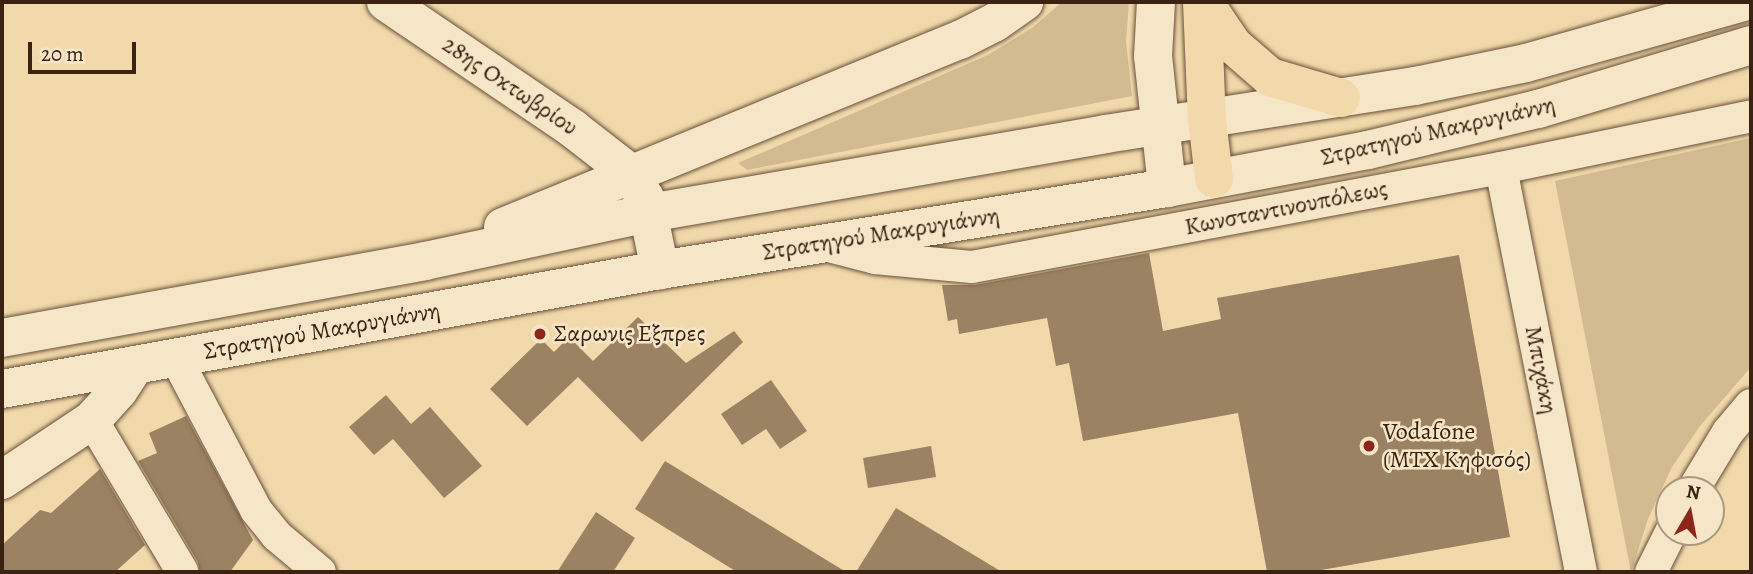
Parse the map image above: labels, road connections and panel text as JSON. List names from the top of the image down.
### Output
{
  "streets": {
    "street": [
      "28ης Οκτωβρίου",
      "Στρατηγού Μακρυγιάννη",
      "Κωνσταντινουπόλεως",
      "Μπιχάκη"
    ]
  },
  "crossings": [
    ["Στρατηγού Μακρυγιάννη", "Κωνσταντινουπόλεως"],
    ["Κωνσταντινουπόλεως", "Μπιχάκη"]
  ],
  "places": ["Σαρωνις Εξπρες", "Vodafone (MTX Κηφισός)"],
  "scale_bar": "20 m",
  "north": "top"
}
